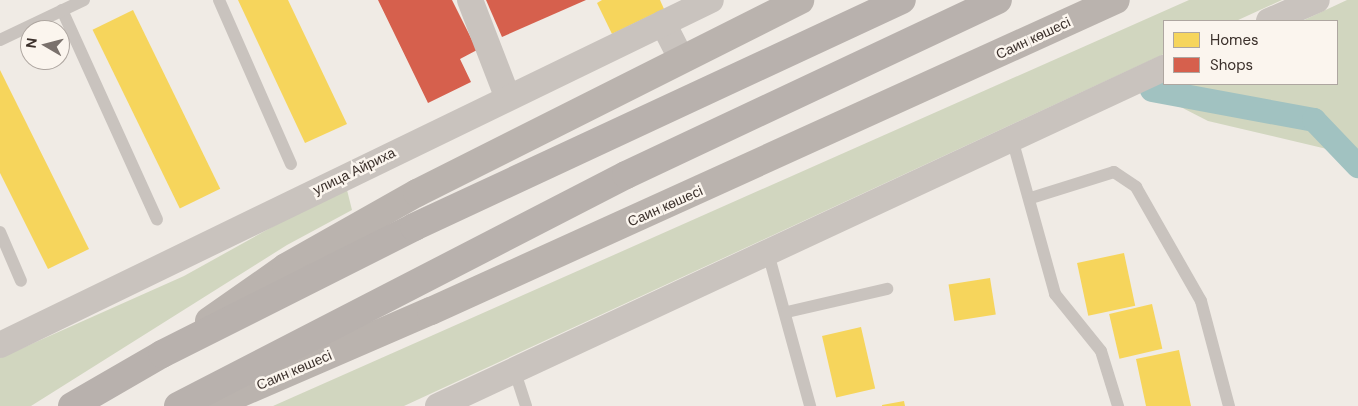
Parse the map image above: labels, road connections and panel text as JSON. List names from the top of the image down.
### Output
{
  "streets": {
    "main road": ["Саин көшесі"],
    "street": ["улица Айриха"]
  },
  "legend": ["Homes", "Shops"],
  "north": "left"
}
